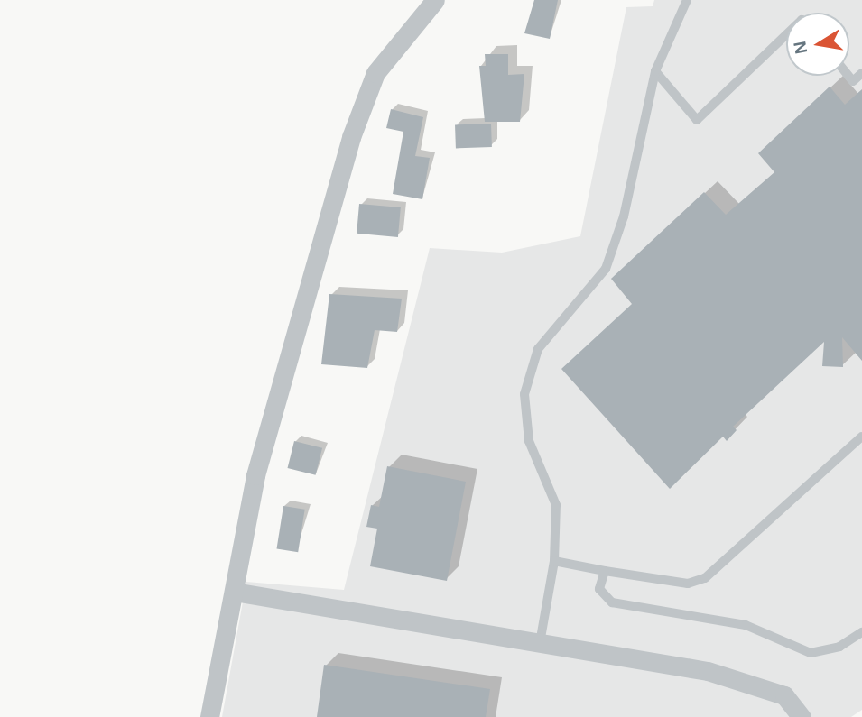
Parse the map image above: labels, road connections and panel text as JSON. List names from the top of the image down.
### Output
{
  "north": "left"
}
